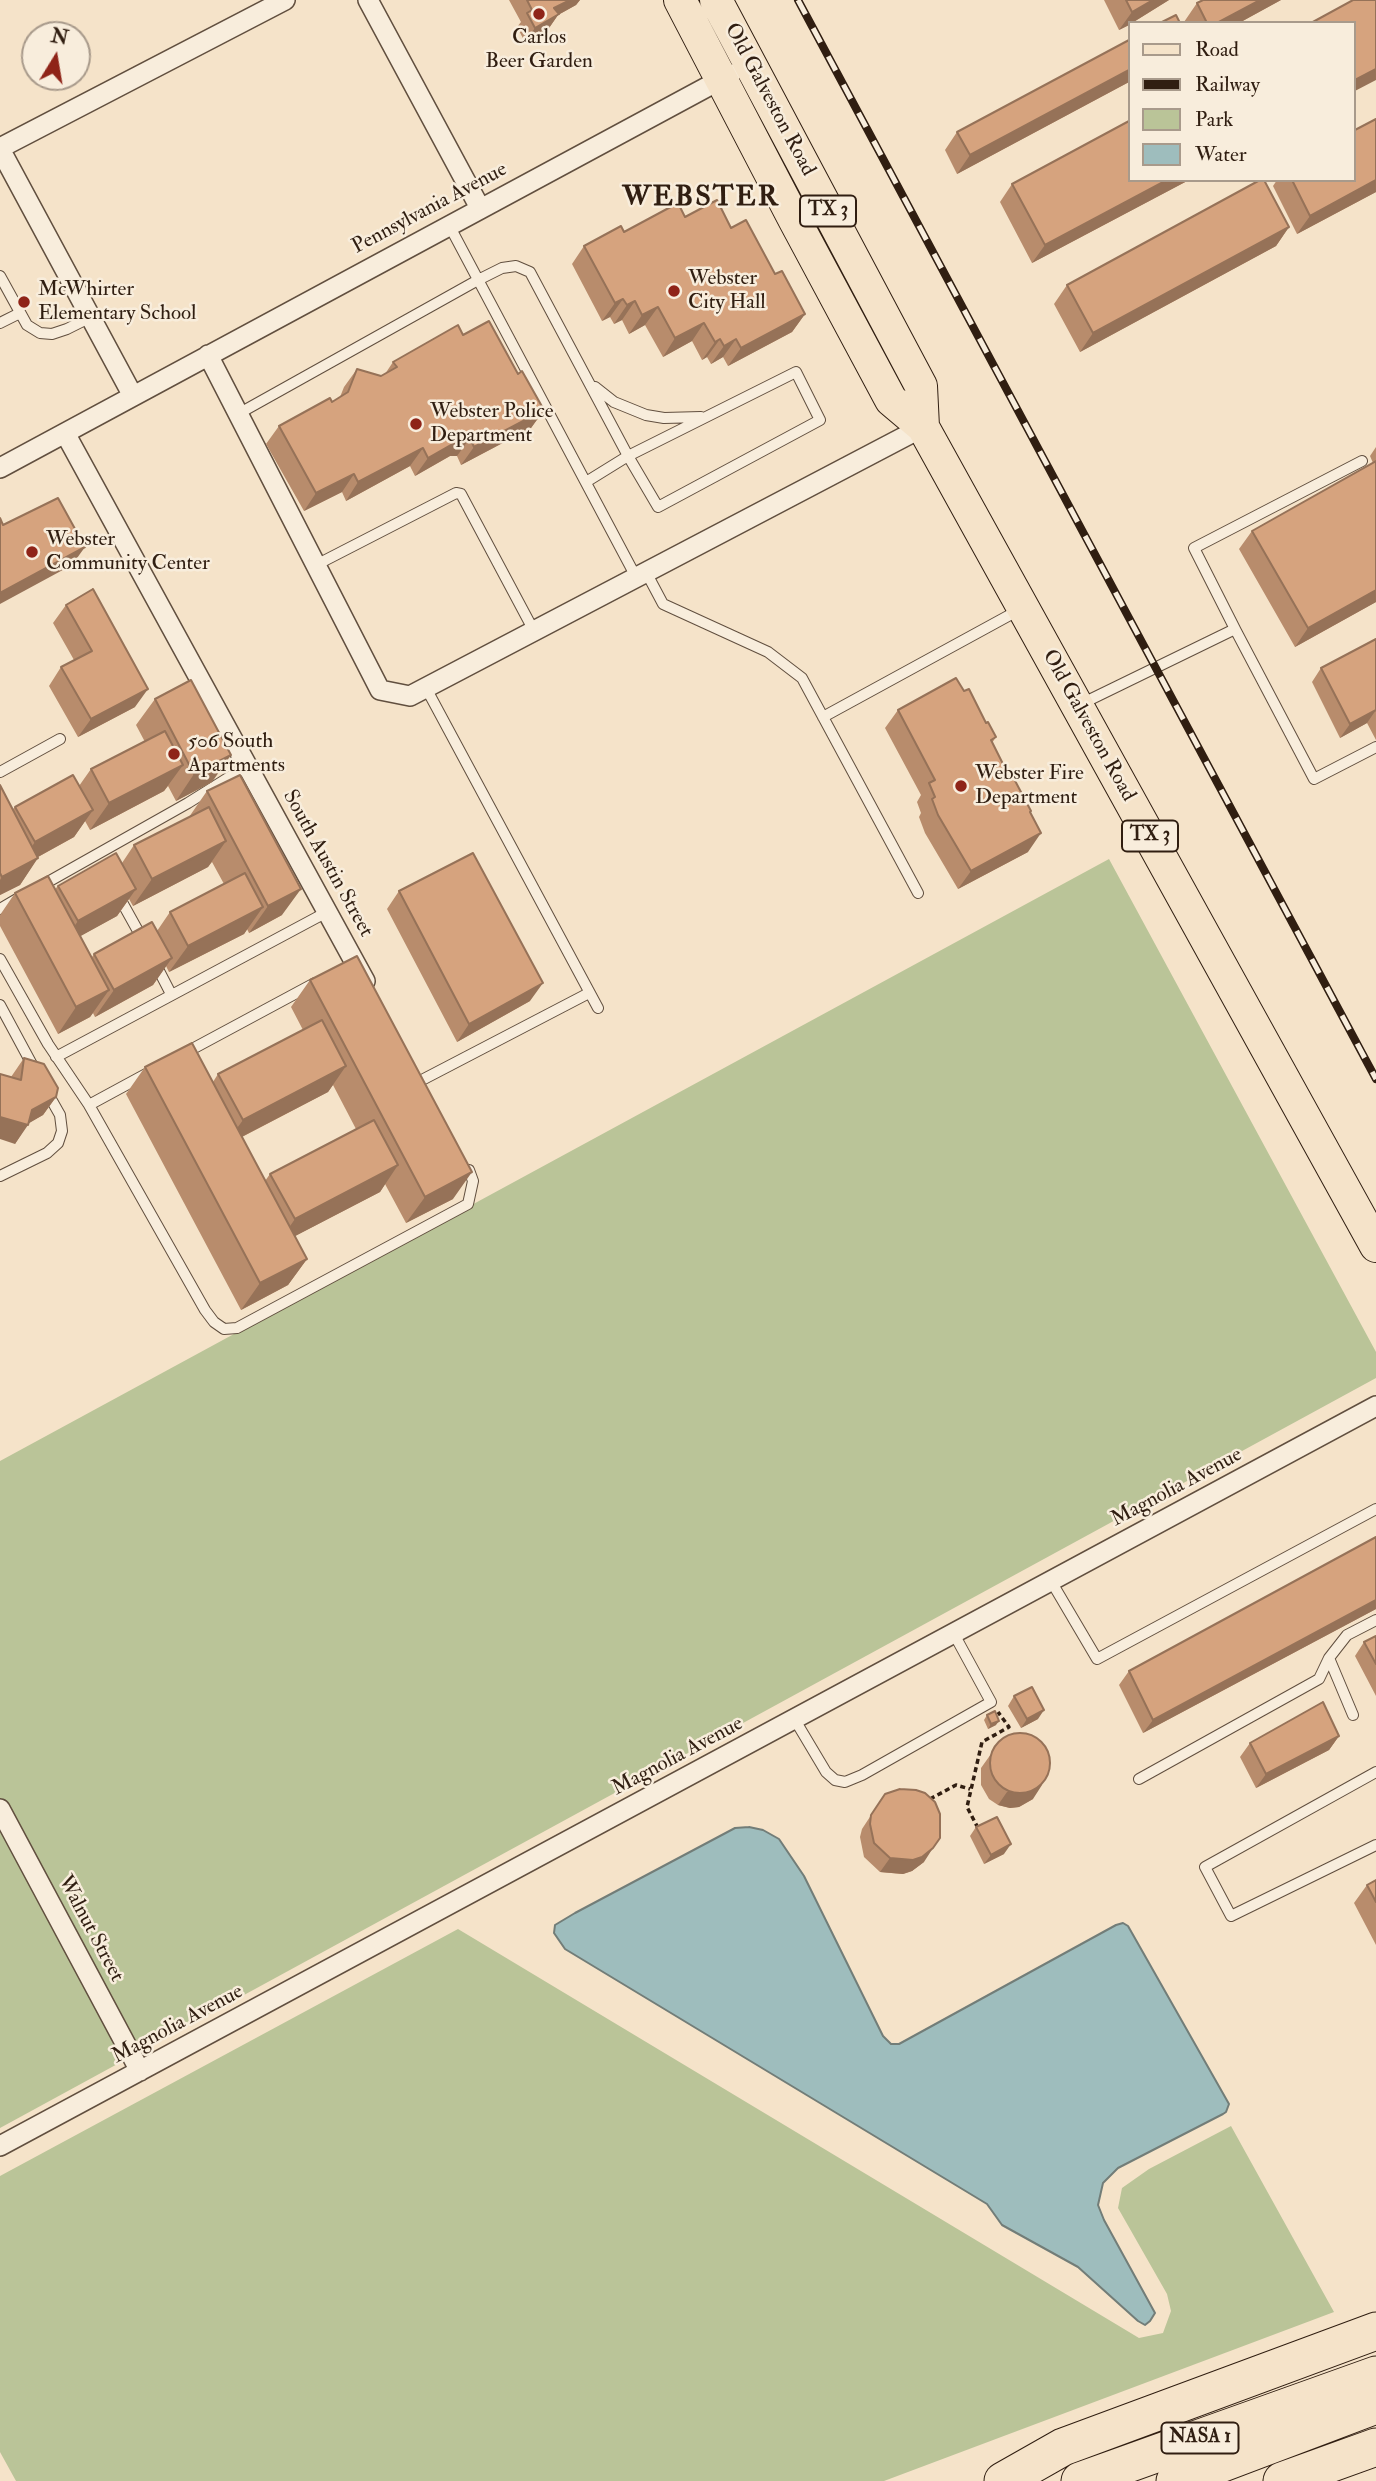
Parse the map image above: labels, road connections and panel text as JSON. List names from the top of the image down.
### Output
{
  "streets": {
    "highway": ["NASA 1"],
    "main road": ["Old Galveston Road", "TX 3"],
    "street": [
      "Pennsylvania Avenue",
      "South Austin Street",
      "Magnolia Avenue",
      "Walnut Street"
    ]
  },
  "crossings": [
    ["Old Galveston Road", "Pennsylvania Avenue"],
    ["Pennsylvania Avenue", "South Austin Street"],
    ["Magnolia Avenue", "Walnut Street"]
  ],
  "districts": ["WEBSTER"],
  "places": [
    "Carlos Beer Garden",
    "Webster City Hall",
    "McWhirter Elementary School",
    "Webster Police Department",
    "Webster Community Center",
    "506 South Apartments",
    "Webster Fire Department"
  ],
  "legend": [
    "Road",
    "Railway",
    "Park",
    "Water"
  ],
  "north": "top"
}
